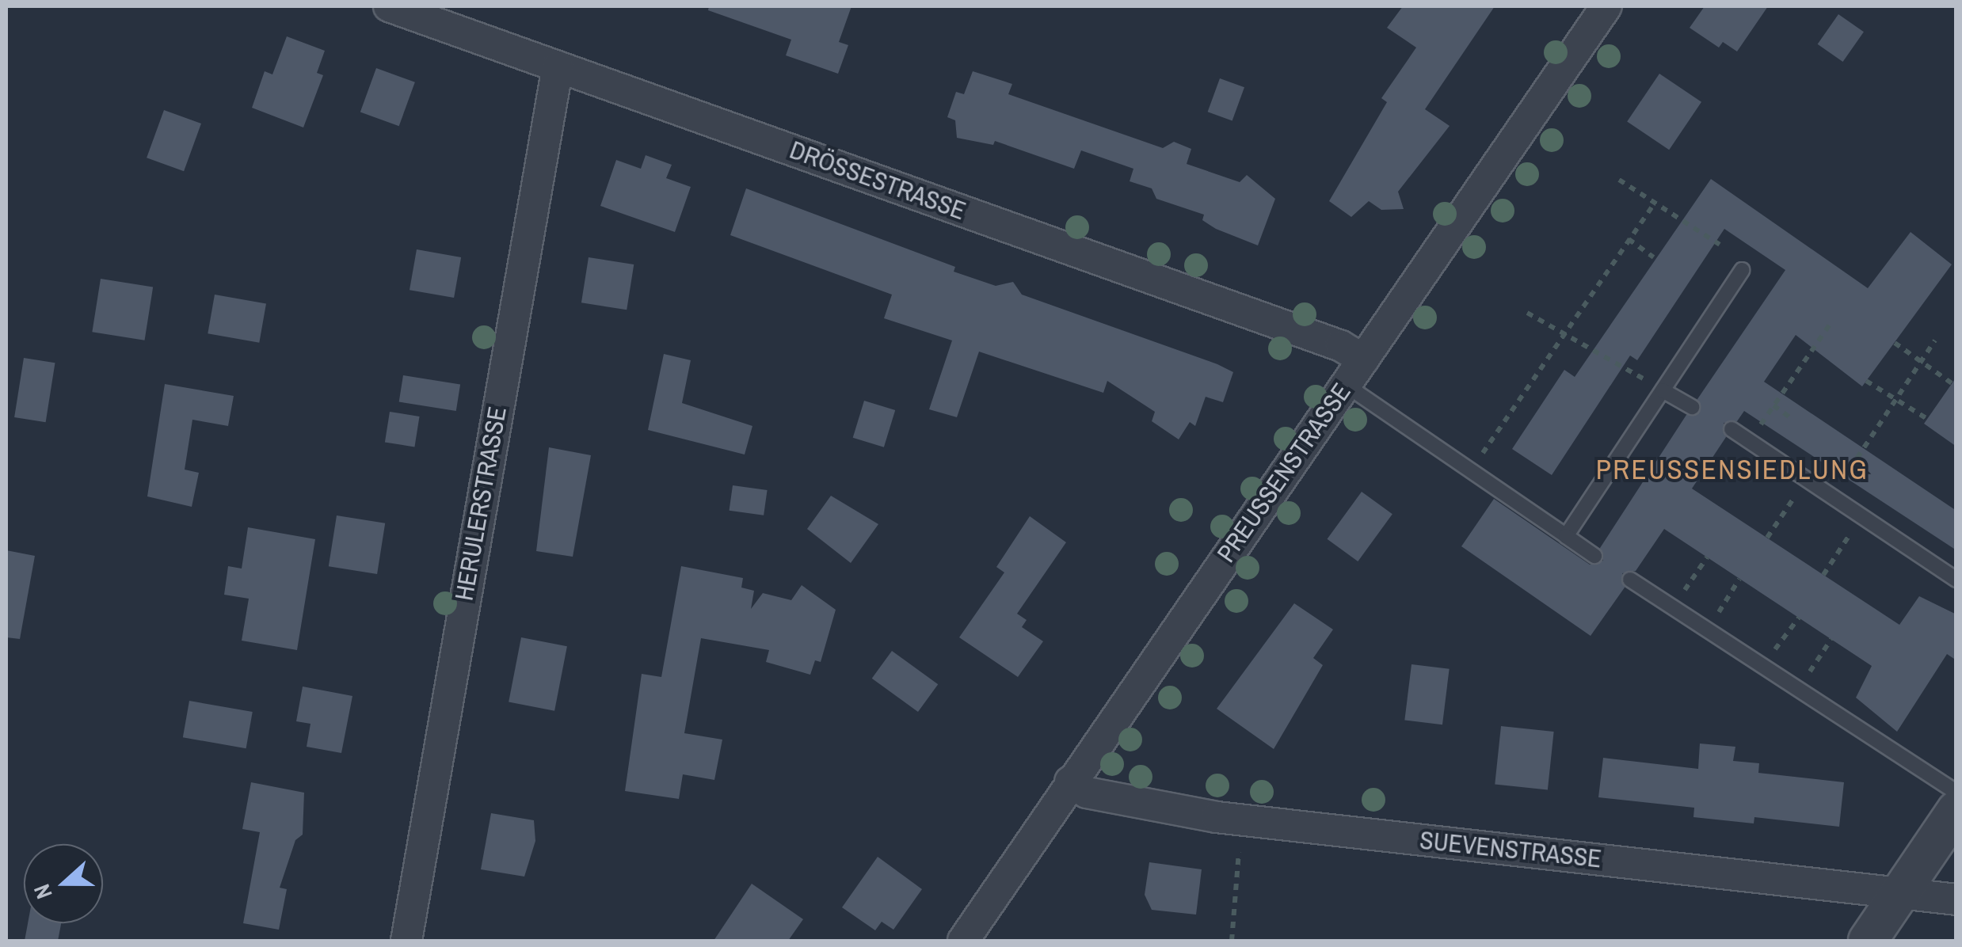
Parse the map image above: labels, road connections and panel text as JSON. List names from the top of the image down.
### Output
{
  "streets": {
    "street": [
      "DRÖSSESTRASSE",
      "PREUSSENSTRASSE",
      "HERULERSTRASSE",
      "SUEVENSTRASSE"
    ]
  },
  "crossings": [
    ["DRÖSSESTRASSE", "PREUSSENSTRASSE"],
    ["DRÖSSESTRASSE", "HERULERSTRASSE"],
    ["PREUSSENSTRASSE", "SUEVENSTRASSE"]
  ],
  "districts": ["PREUSSENSIEDLUNG"],
  "north": "left"
}
